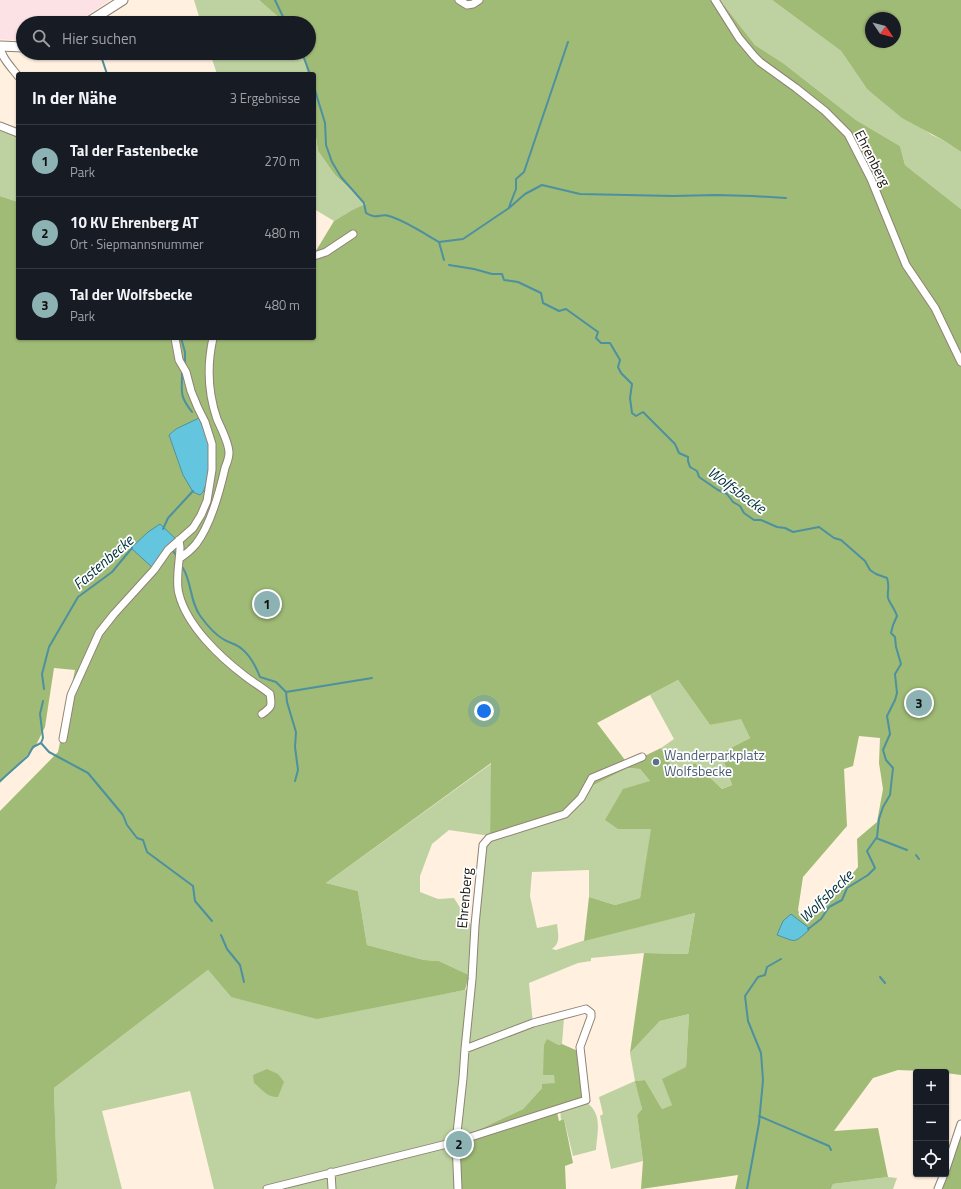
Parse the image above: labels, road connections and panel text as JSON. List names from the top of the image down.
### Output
{
  "streets": {
    "street": ["Ehrenberg"]
  },
  "water": ["Wolfsbecke", "Fastenbecke"],
  "places": ["Wanderparkplatz Wolfsbecke"],
  "north": "bottom right",
  "page": {
    "search": "Hier suchen",
    "heading": ["In der Nähe", "3 Ergebnisse"],
    "list": [
      {
        "mark": "1",
        "name": "Tal der Fastenbecke",
        "note": "Park",
        "value": "270 m"
      },
      {
        "mark": "2",
        "name": "10 KV Ehrenberg AT",
        "note": "Ort · Siepmannsnummer",
        "value": "480 m"
      },
      {
        "mark": "3",
        "name": "Tal der Wolfsbecke",
        "note": "Park",
        "value": "480 m"
      }
    ],
    "pins": ["1", "3", "2"],
    "map_buttons": ["+", "−"]
  }
}
